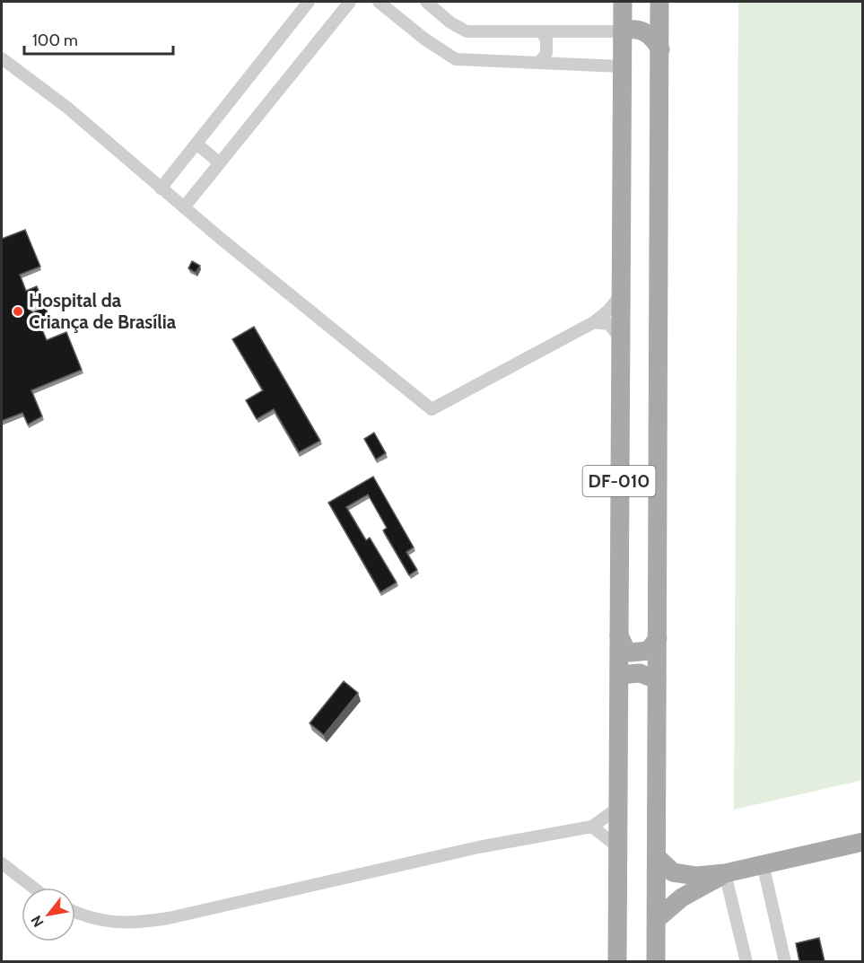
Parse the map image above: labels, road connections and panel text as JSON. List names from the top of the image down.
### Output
{
  "streets": {
    "main road": ["DF-010"]
  },
  "places": ["Hospital da Criança de Brasília"],
  "scale_bar": "100 m",
  "north": "bottom left"
}
